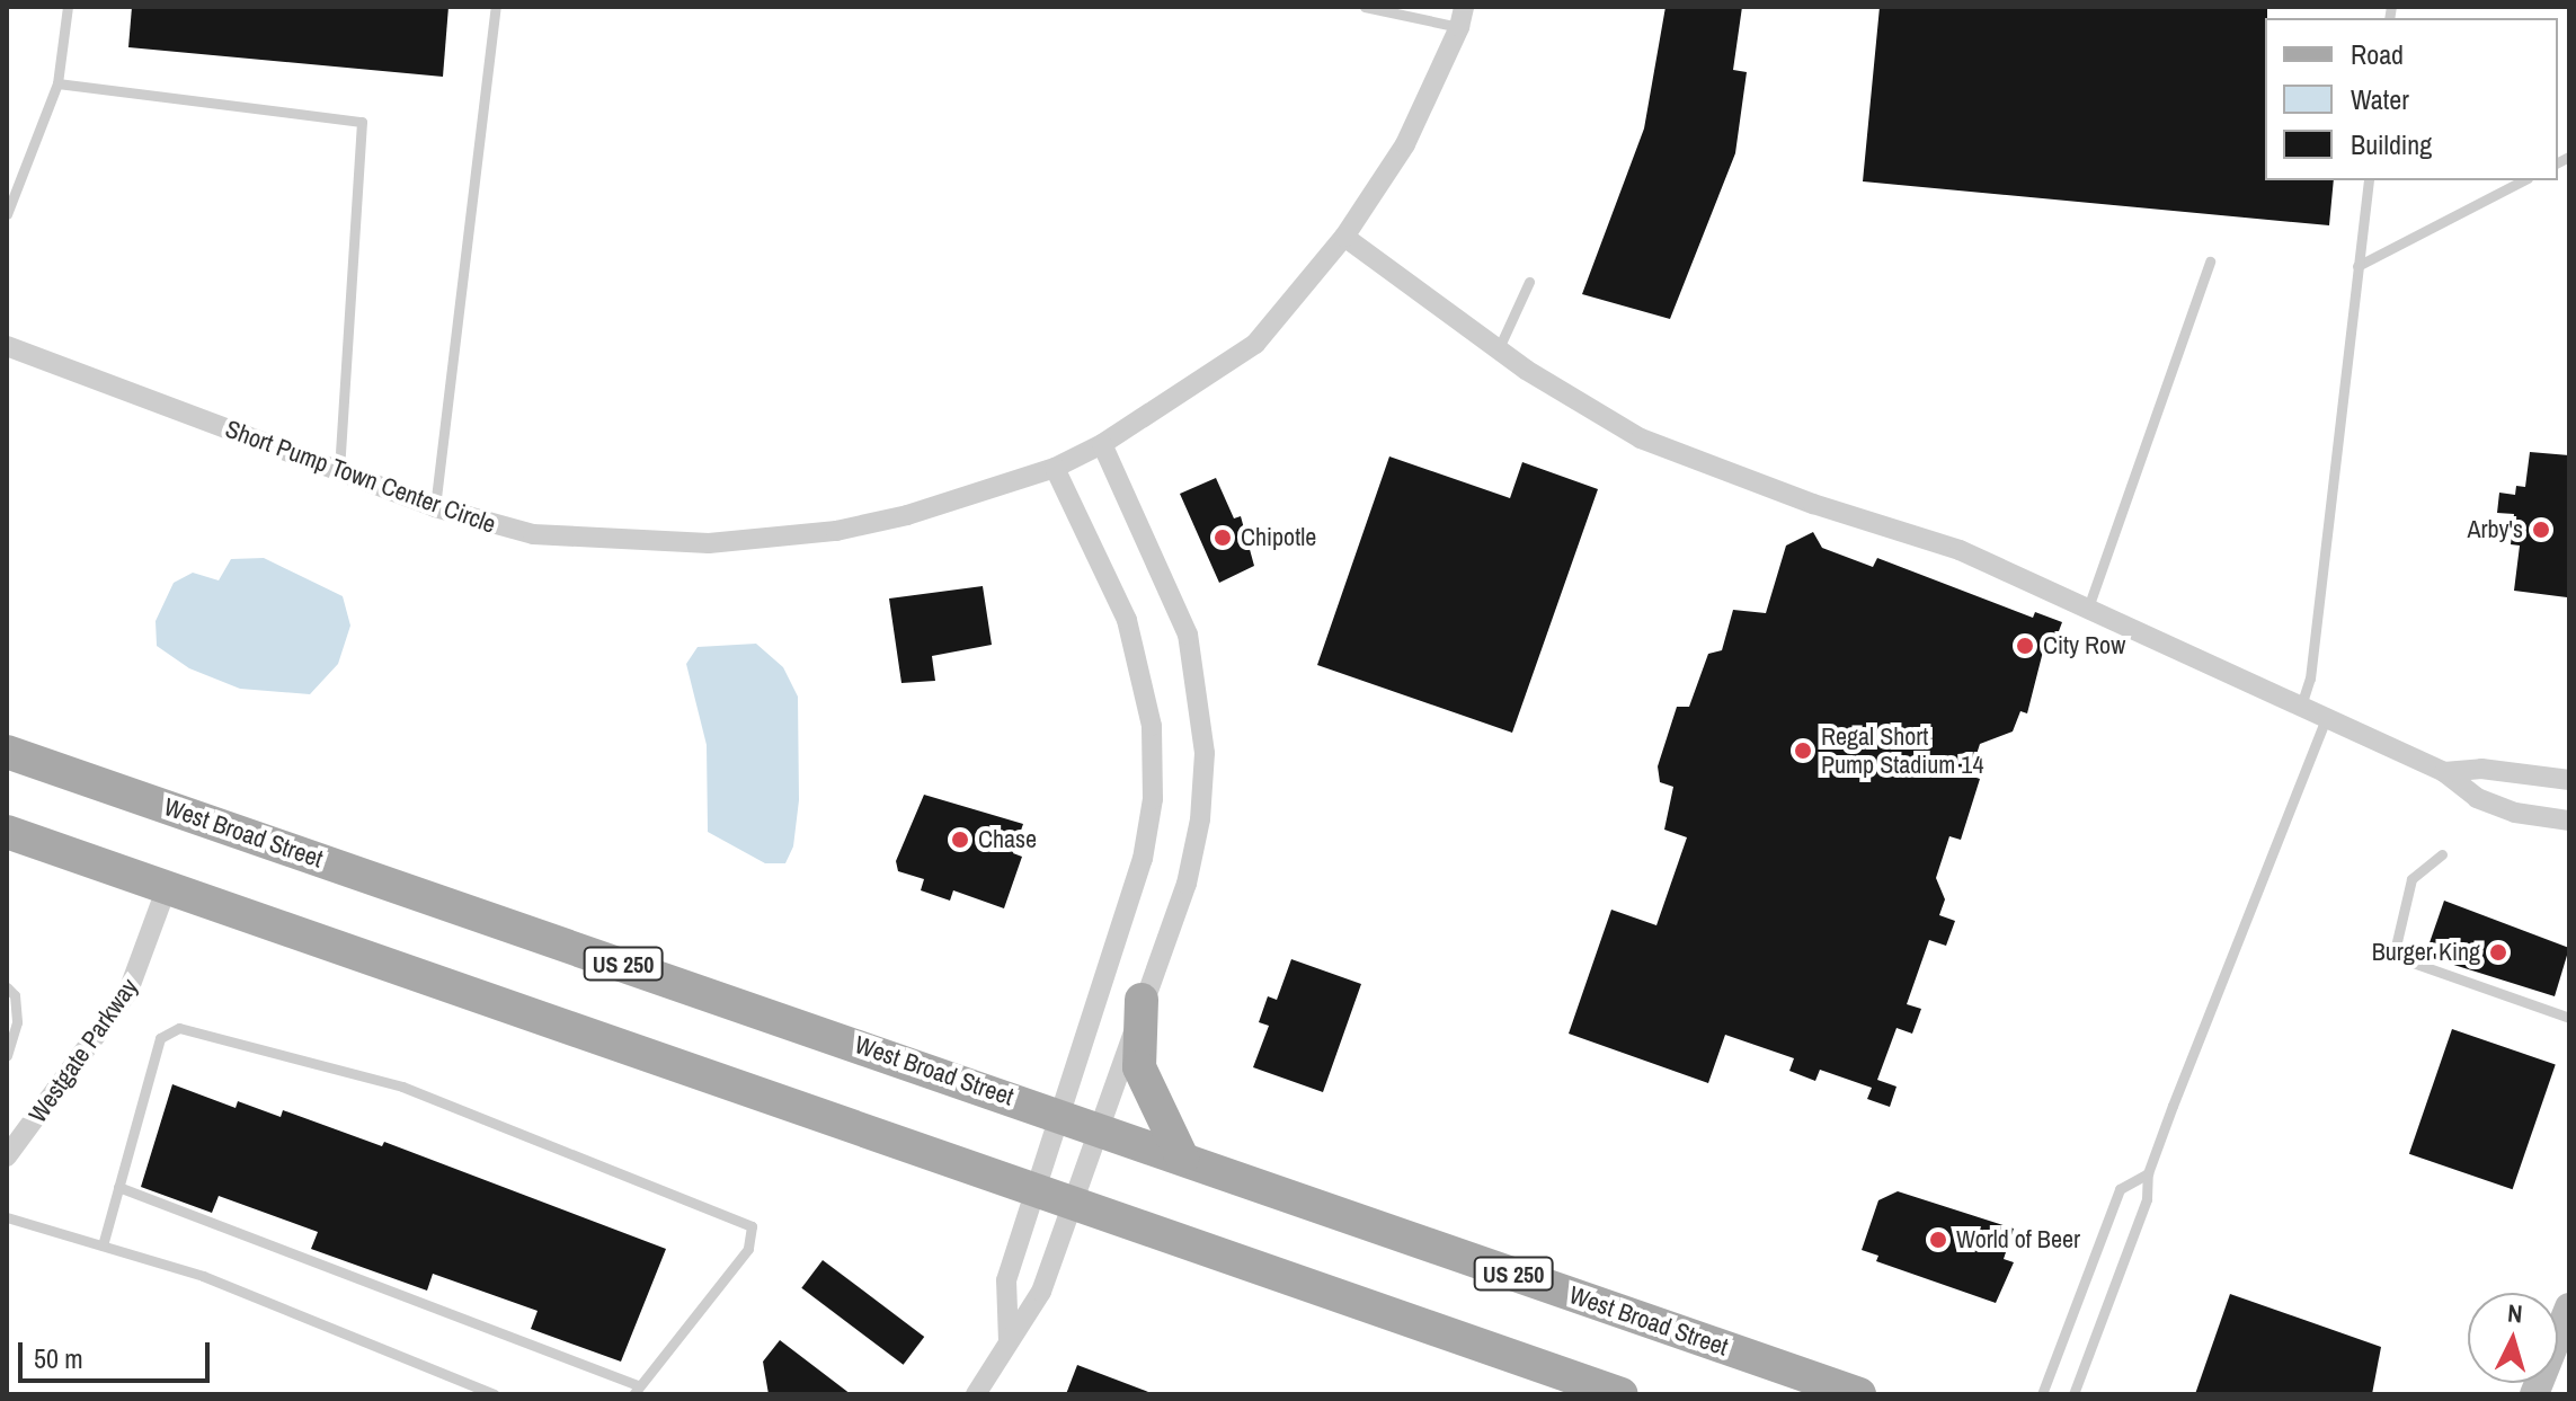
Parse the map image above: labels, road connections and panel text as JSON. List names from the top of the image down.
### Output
{
  "streets": {
    "main road": ["West Broad Street", "US 250"],
    "street": ["Short Pump Town Center Circle", "Westgate Parkway"]
  },
  "places": [
    "Arby's",
    "Chipotle",
    "City Row",
    "Regal Short Pump Stadium 14",
    "Chase",
    "Burger King",
    "World of Beer"
  ],
  "legend": ["Road", "Water", "Building"],
  "scale_bar": "50 m",
  "north": "top"
}
